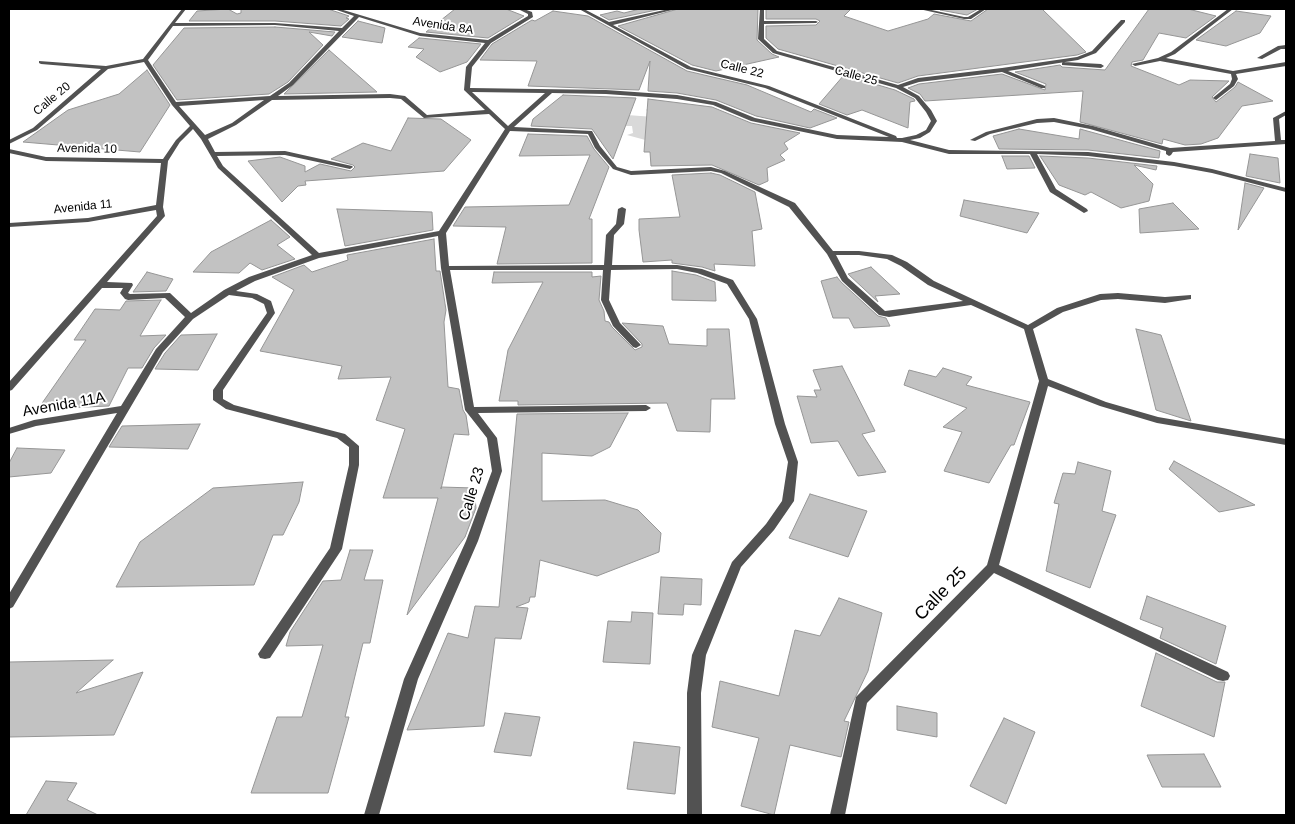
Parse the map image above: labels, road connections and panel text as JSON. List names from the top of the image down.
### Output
{
  "streets": {
    "street": [
      "Avenida 8A",
      "Calle 22",
      "Calle 25",
      "Calle 20",
      "Avenida 10",
      "Avenida 11",
      "Avenida 11A",
      "Calle 23"
    ]
  },
  "crossings": [
    ["Calle 22", "Calle 25"]
  ]
}
